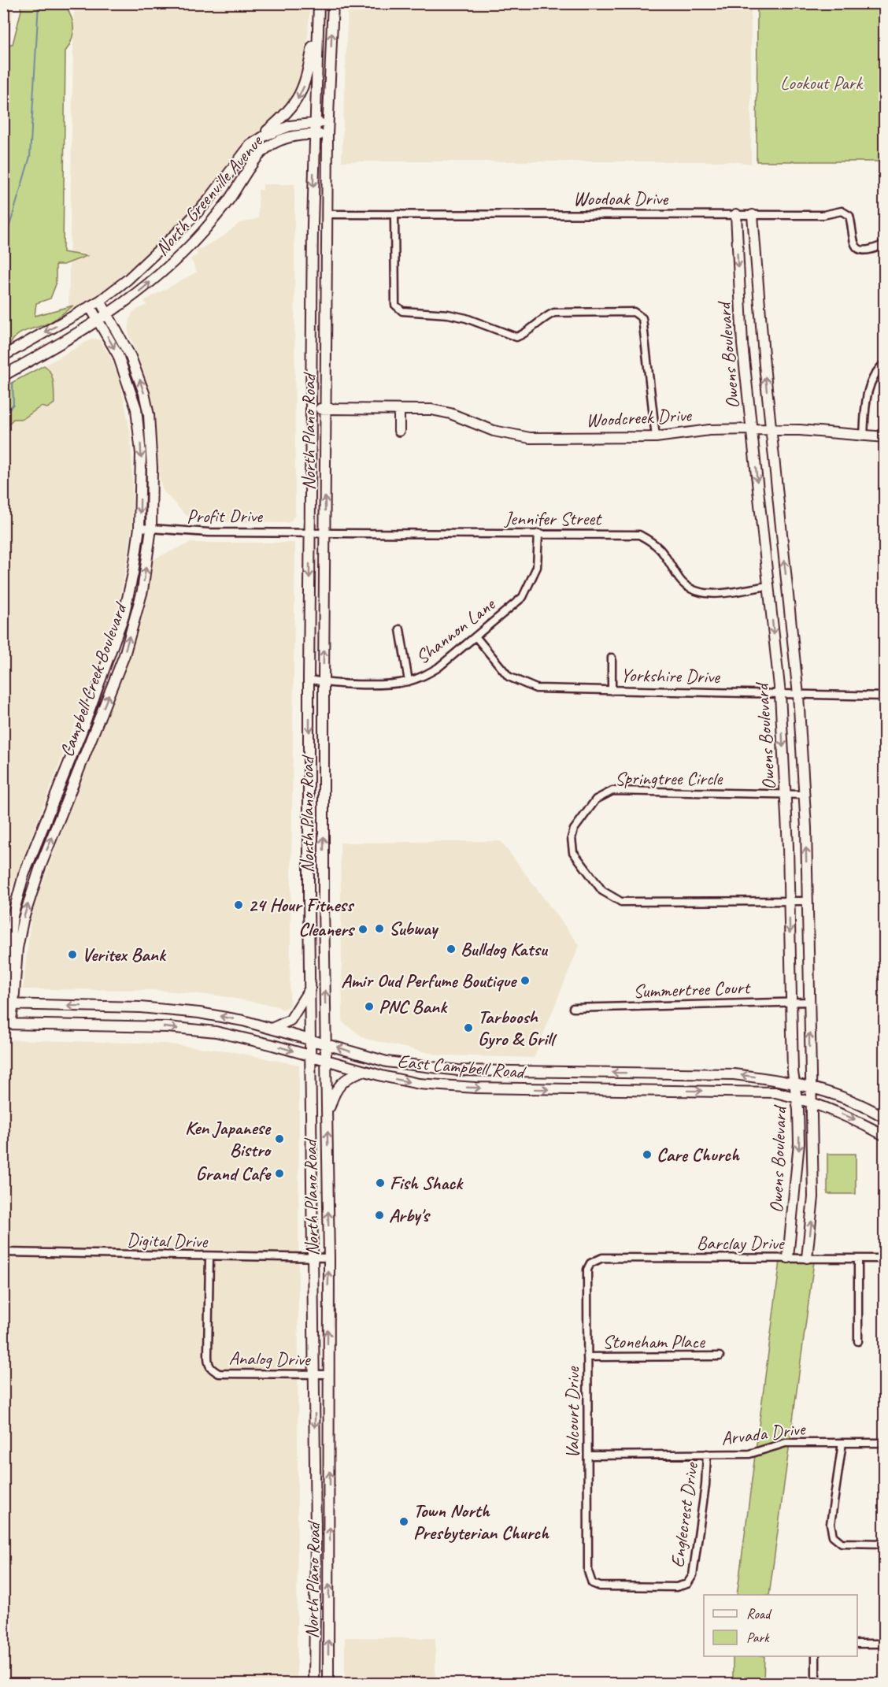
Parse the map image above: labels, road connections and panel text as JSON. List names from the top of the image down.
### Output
{
  "streets": {
    "main road": [
      "North Greenville Avenue",
      "Owens Boulevard",
      "Woodcreek Drive",
      "North Plano Road",
      "Campbell Creek Boulevard",
      "East Campbell Road"
    ],
    "street": [
      "Woodoak Drive",
      "Profit Drive",
      "Jennifer Street",
      "Shannon Lane",
      "Yorkshire Drive",
      "Springtree Circle",
      "Summertree Court",
      "Digital Drive",
      "Barclay Drive",
      "Stoneham Place",
      "Analog Drive",
      "Valcourt Drive",
      "Arvada Drive",
      "Englecrest Drive"
    ]
  },
  "crossings": [
    ["North Greenville Avenue", "North Plano Road"],
    ["North Greenville Avenue", "Campbell Creek Boulevard"],
    ["Woodoak Drive", "Owens Boulevard"],
    ["Woodoak Drive", "North Plano Road"],
    ["Owens Boulevard", "Woodcreek Drive"],
    ["Owens Boulevard", "Jennifer Street"],
    ["Owens Boulevard", "Yorkshire Drive"],
    ["Owens Boulevard", "Springtree Circle"],
    ["Owens Boulevard", "Summertree Court"],
    ["Owens Boulevard", "East Campbell Road"],
    ["Owens Boulevard", "Barclay Drive"],
    ["Woodcreek Drive", "North Plano Road"],
    ["North Plano Road", "Profit Drive"],
    ["North Plano Road", "Jennifer Street"],
    ["North Plano Road", "Shannon Lane"],
    ["North Plano Road", "East Campbell Road"],
    ["North Plano Road", "Digital Drive"],
    ["North Plano Road", "Analog Drive"],
    ["Profit Drive", "Jennifer Street"],
    ["Profit Drive", "Campbell Creek Boulevard"],
    ["Jennifer Street", "Shannon Lane"],
    ["Shannon Lane", "Yorkshire Drive"],
    ["Campbell Creek Boulevard", "East Campbell Road"],
    ["Digital Drive", "Analog Drive"],
    ["Barclay Drive", "Valcourt Drive"],
    ["Stoneham Place", "Valcourt Drive"],
    ["Valcourt Drive", "Arvada Drive"],
    ["Valcourt Drive", "Englecrest Drive"],
    ["Arvada Drive", "Englecrest Drive"]
  ],
  "parks": ["Lookout Park"],
  "places": [
    "24 Hour Fitness",
    "Subway",
    "Cleaners",
    "Bulldog Katsu",
    "Veritex Bank",
    "Amir Oud Perfume Boutique",
    "PNC Bank",
    "Tarboosh Gyro & Grill",
    "Ken Japanese Bistro",
    "Care Church",
    "Grand Cafe",
    "Fish Shack",
    "Arby's",
    "Town North Presbyterian Church"
  ],
  "legend": ["Road", "Park"]
}
